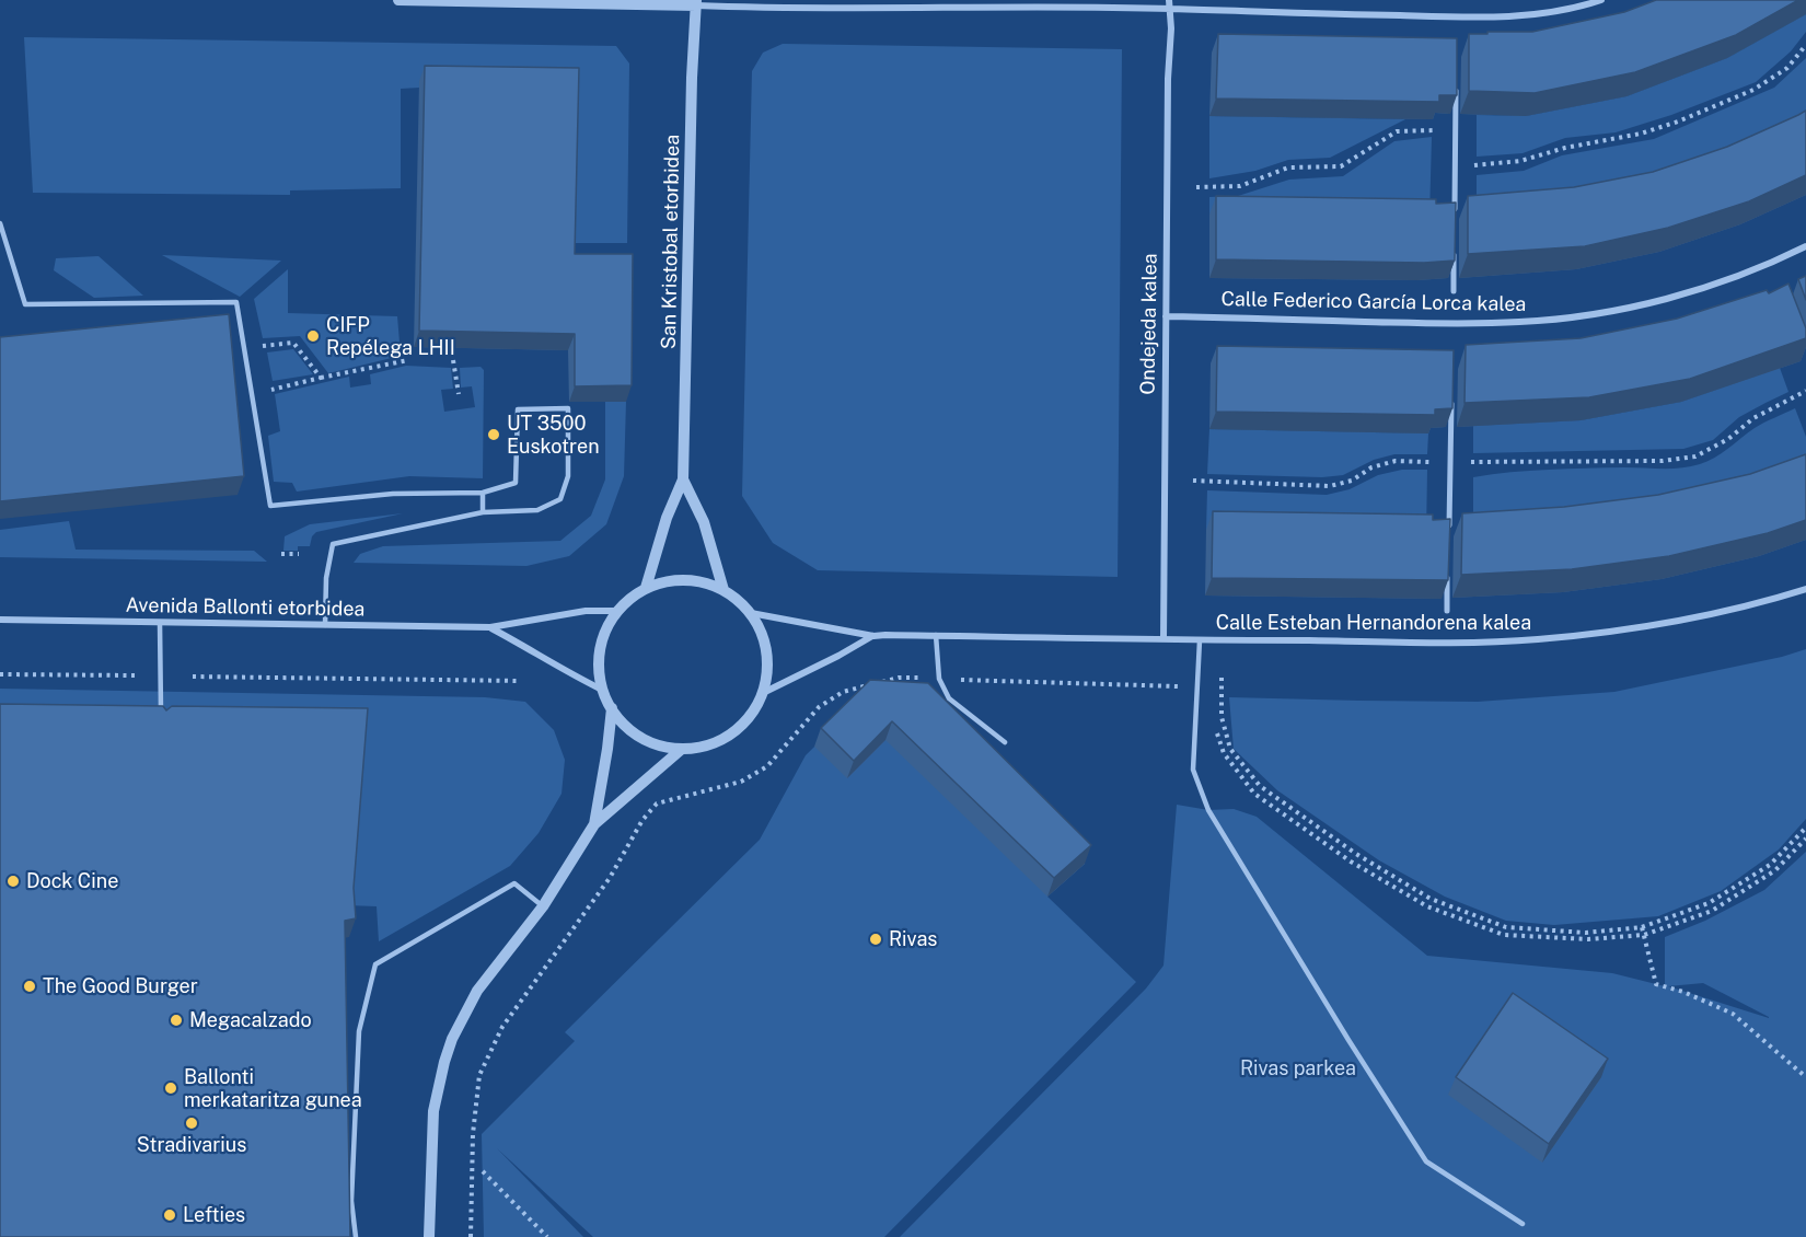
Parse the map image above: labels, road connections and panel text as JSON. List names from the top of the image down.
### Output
{
  "streets": {
    "street": [
      "San Kristobal etorbidea",
      "Calle Federico García Lorca kalea",
      "Ondejeda kalea",
      "Avenida Ballonti etorbidea",
      "Calle Esteban Hernandorena kalea"
    ]
  },
  "crossings": [
    ["San Kristobal etorbidea", "Avenida Ballonti etorbidea"],
    ["San Kristobal etorbidea", "Calle Esteban Hernandorena kalea"],
    ["Calle Federico García Lorca kalea", "Ondejeda kalea"],
    ["Ondejeda kalea", "Calle Esteban Hernandorena kalea"],
    ["Avenida Ballonti etorbidea", "Calle Esteban Hernandorena kalea"]
  ],
  "parks": ["Rivas parkea"],
  "places": [
    "CIFP Repélega LHII",
    "UT 3500 Euskotren",
    "Dock Cine",
    "Rivas",
    "The Good Burger",
    "Megacalzado",
    "Ballonti merkataritza gunea",
    "Stradivarius",
    "Lefties"
  ]
}
